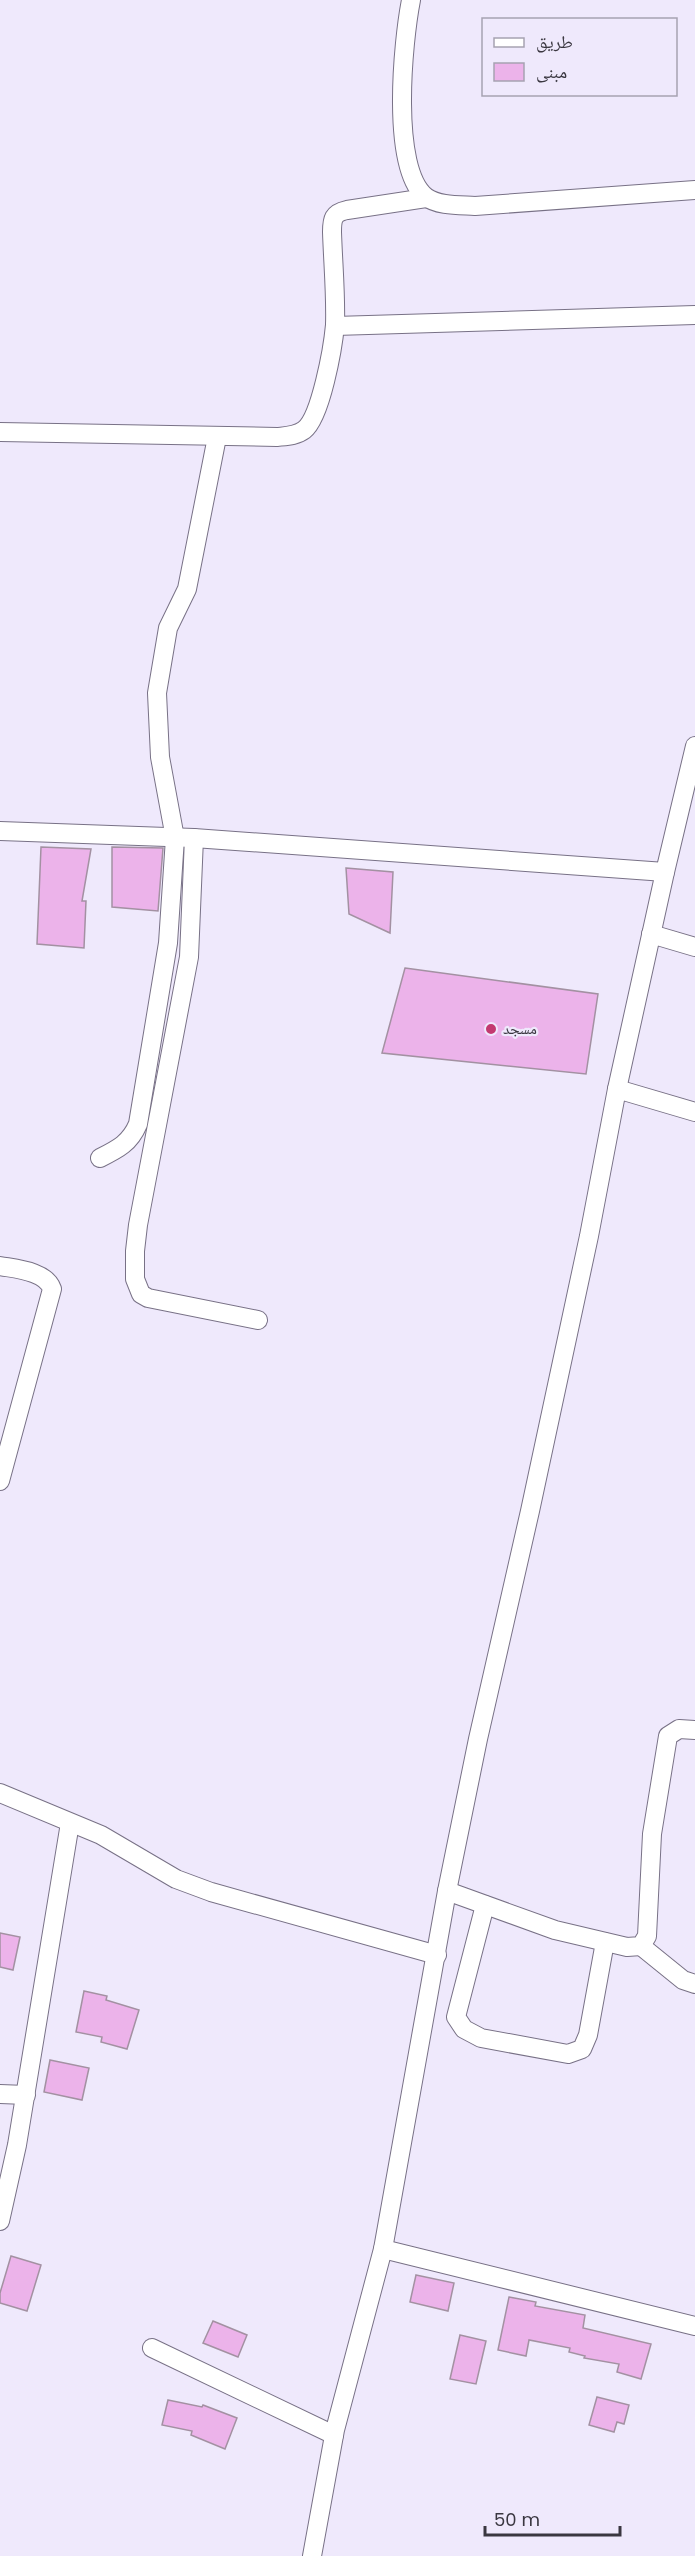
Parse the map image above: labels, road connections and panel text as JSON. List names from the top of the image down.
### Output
{
  "places": ["مسجد"],
  "legend": ["طريق", "مبنى"],
  "scale_bar": "50 m"
}
